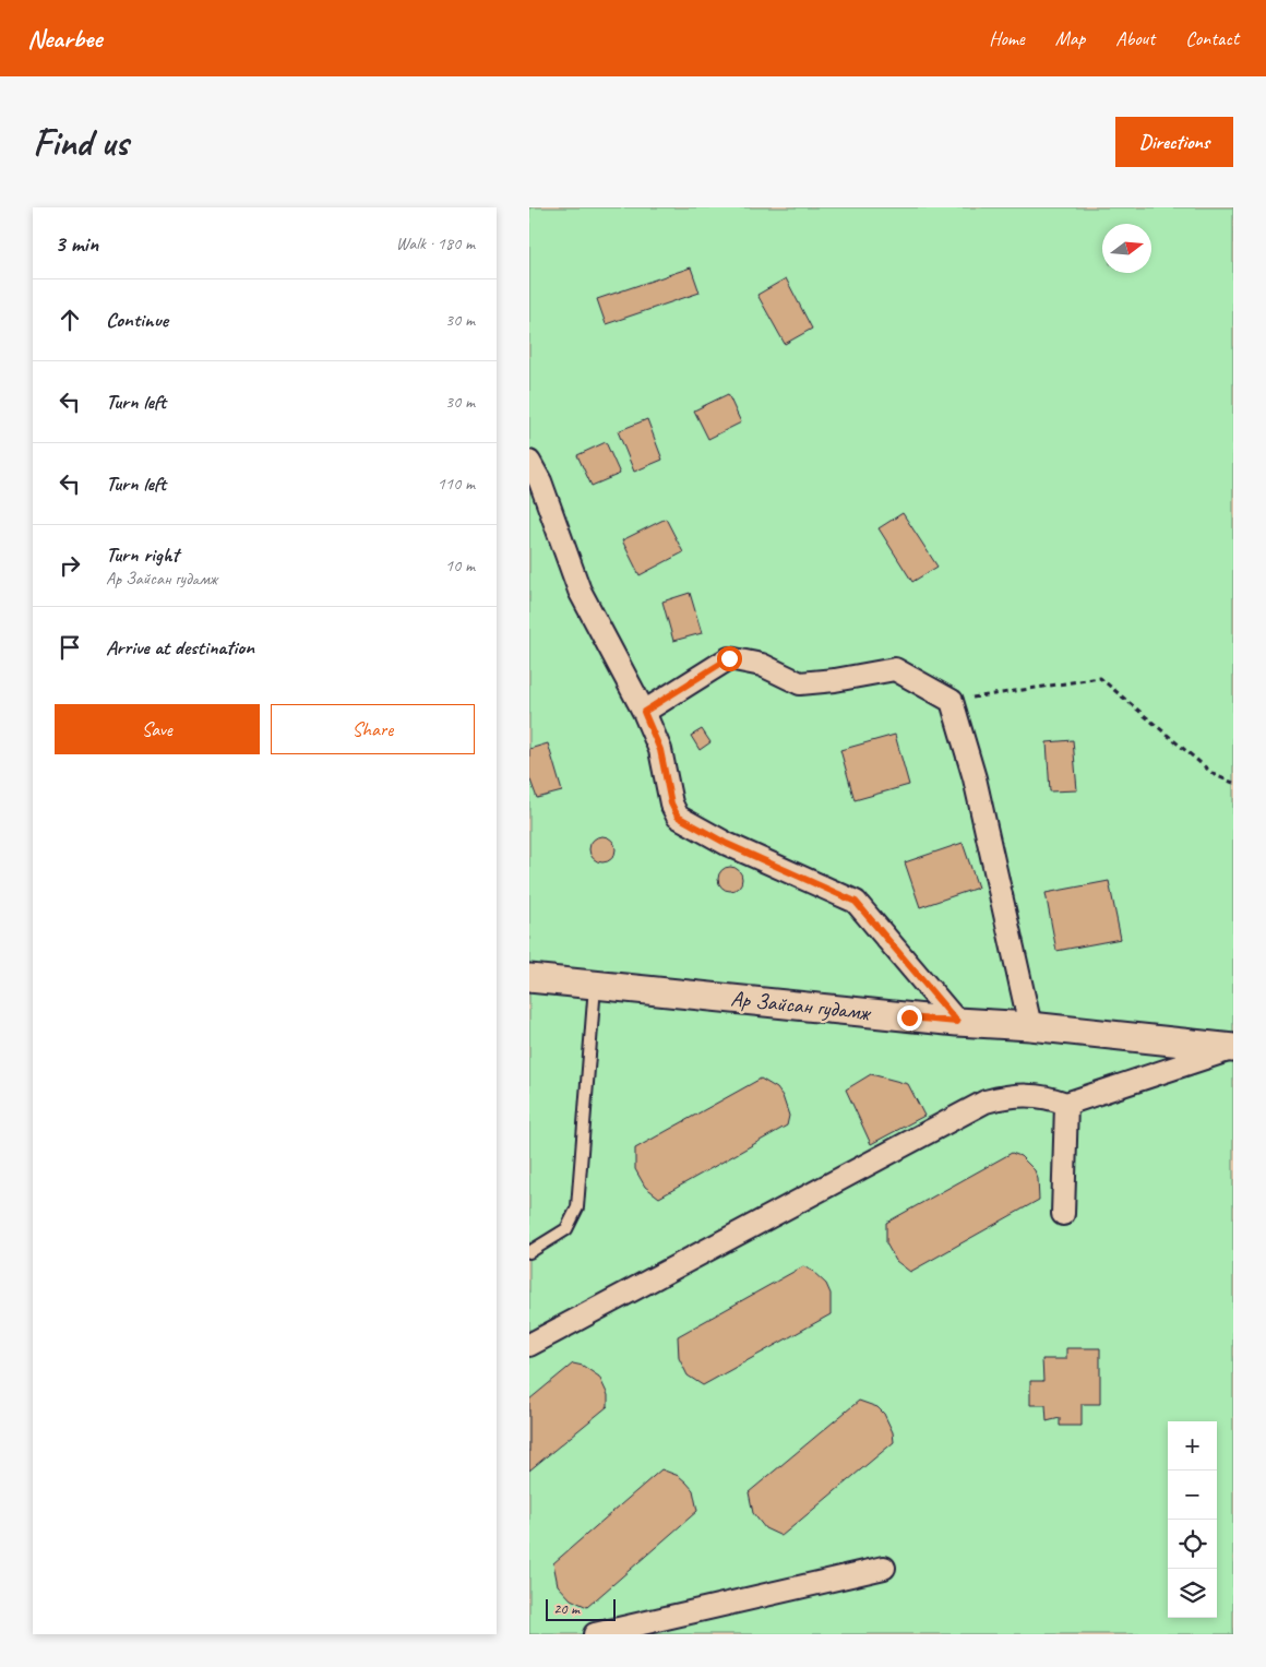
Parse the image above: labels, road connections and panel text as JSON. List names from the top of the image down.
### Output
{
  "streets": {
    "street": ["Ар Зайсан гудамж"]
  },
  "scale_bar": "20 m",
  "north": "right",
  "page": {
    "header": "Nearbee",
    "nav": [
      "Home",
      "Map",
      "About",
      "Contact"
    ],
    "buttons": [
      "Directions",
      ["Save", "Share"]
    ],
    "title": "Find us",
    "heading": ["3 min", "Walk · 180 m"],
    "list": [
      ["Continue", "30 m"],
      ["Turn left", "30 m"],
      ["Turn left", "110 m"],
      ["Turn right", "Ар Зайсан гудамж", "10 m"],
      "Arrive at destination"
    ],
    "map_buttons": ["+", "−"],
    "scale": "20 m"
  }
}
